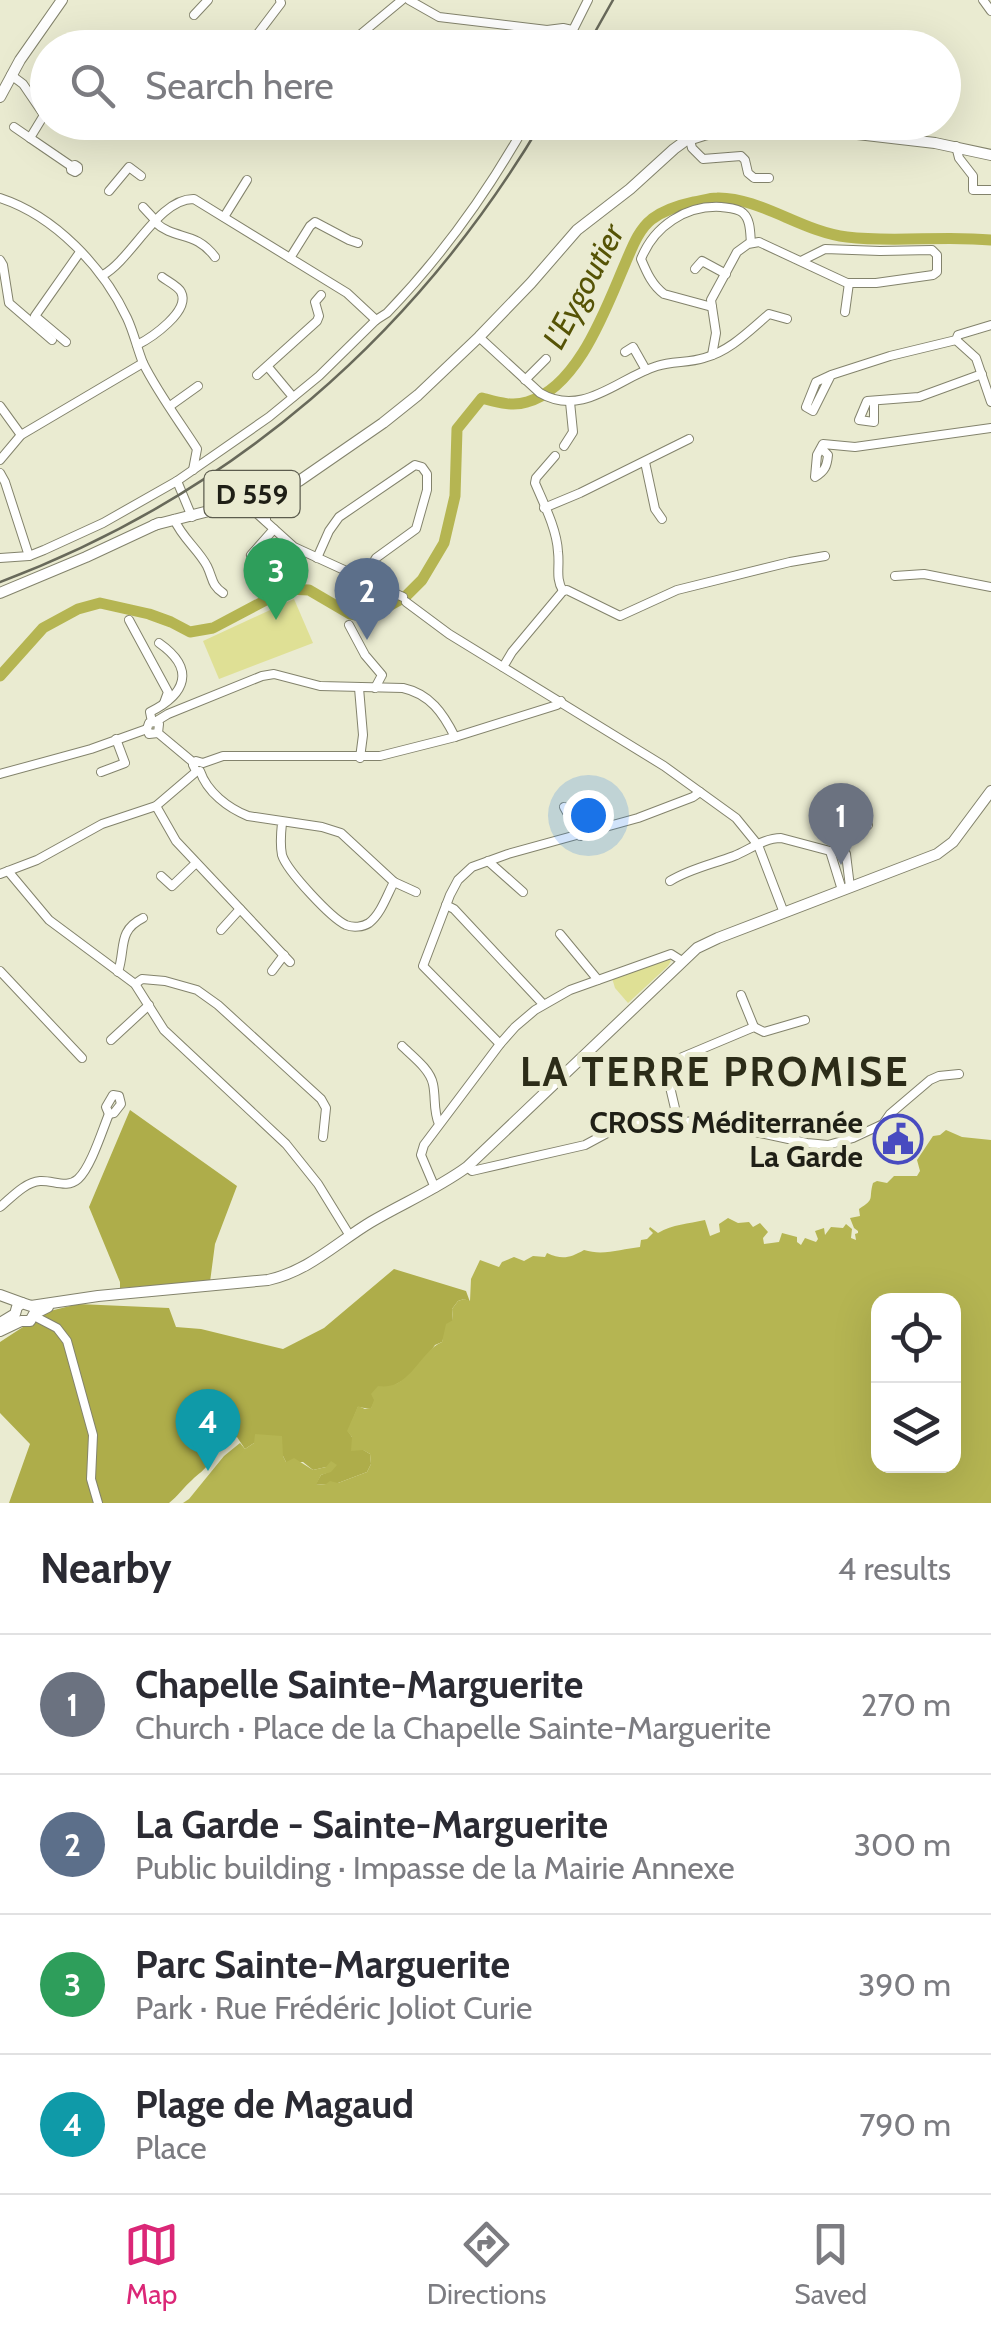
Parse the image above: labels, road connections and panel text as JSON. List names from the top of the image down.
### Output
{
  "streets": {
    "main road": ["D 559"]
  },
  "districts": ["LA TERRE PROMISE"],
  "water": ["L'Eygoutier"],
  "places": {
    "public building": ["CROSS Méditerranée La Garde"]
  },
  "page": {
    "search": "Search here",
    "pins": [
      "3",
      "2",
      "1",
      "4"
    ],
    "heading": ["Nearby", "4 results"],
    "list": [
      {
        "mark": "1",
        "name": "Chapelle Sainte-Marguerite",
        "note": "Church · Place de la Chapelle Sainte-Marguerite",
        "value": "270 m"
      },
      {
        "mark": "2",
        "name": "La Garde - Sainte-Marguerite",
        "note": "Public building · Impasse de la Mairie Annexe",
        "value": "300 m"
      },
      {
        "mark": "3",
        "name": "Parc Sainte-Marguerite",
        "note": "Park · Rue Frédéric Joliot Curie",
        "value": "390 m"
      },
      {
        "mark": "4",
        "name": "Plage de Magaud",
        "note": "Place",
        "value": "790 m"
      }
    ],
    "nav": ["Map", "Directions", "Saved"]
  }
}
